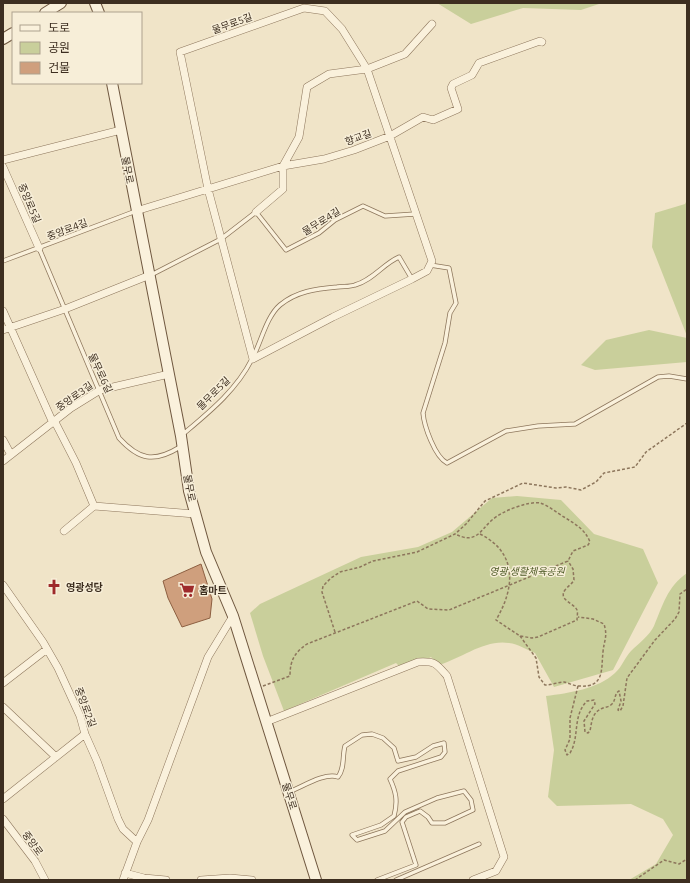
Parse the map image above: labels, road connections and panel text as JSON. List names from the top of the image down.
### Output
{
  "streets": {
    "main road": ["물무로"],
    "street": [
      "물무로5길",
      "향교길",
      "중앙로5길",
      "중앙로3길",
      "중앙로2길",
      "중앙로"
    ],
    "lane": ["물무로4길", "중앙로4길", "물무로6길"]
  },
  "crossings": [
    ["물무로5길", "향교길"],
    ["물무로5길", "물무로"],
    ["물무로5길", "물무로4길"],
    ["물무로5길", "물무로6길"],
    ["향교길", "물무로"],
    ["향교길", "중앙로4길"],
    ["물무로", "중앙로4길"],
    ["물무로", "물무로6길"],
    ["물무로", "중앙로3길"],
    ["중앙로5길", "중앙로4길"],
    ["중앙로5길", "물무로6길"],
    ["중앙로4길", "물무로6길"],
    ["물무로6길", "중앙로3길"]
  ],
  "parks": ["영광 생활체육공원"],
  "places": {
    "church": ["영광성당"],
    "supermarket": ["홈마트"]
  },
  "legend": ["도로", "공원", "건물"]
}
